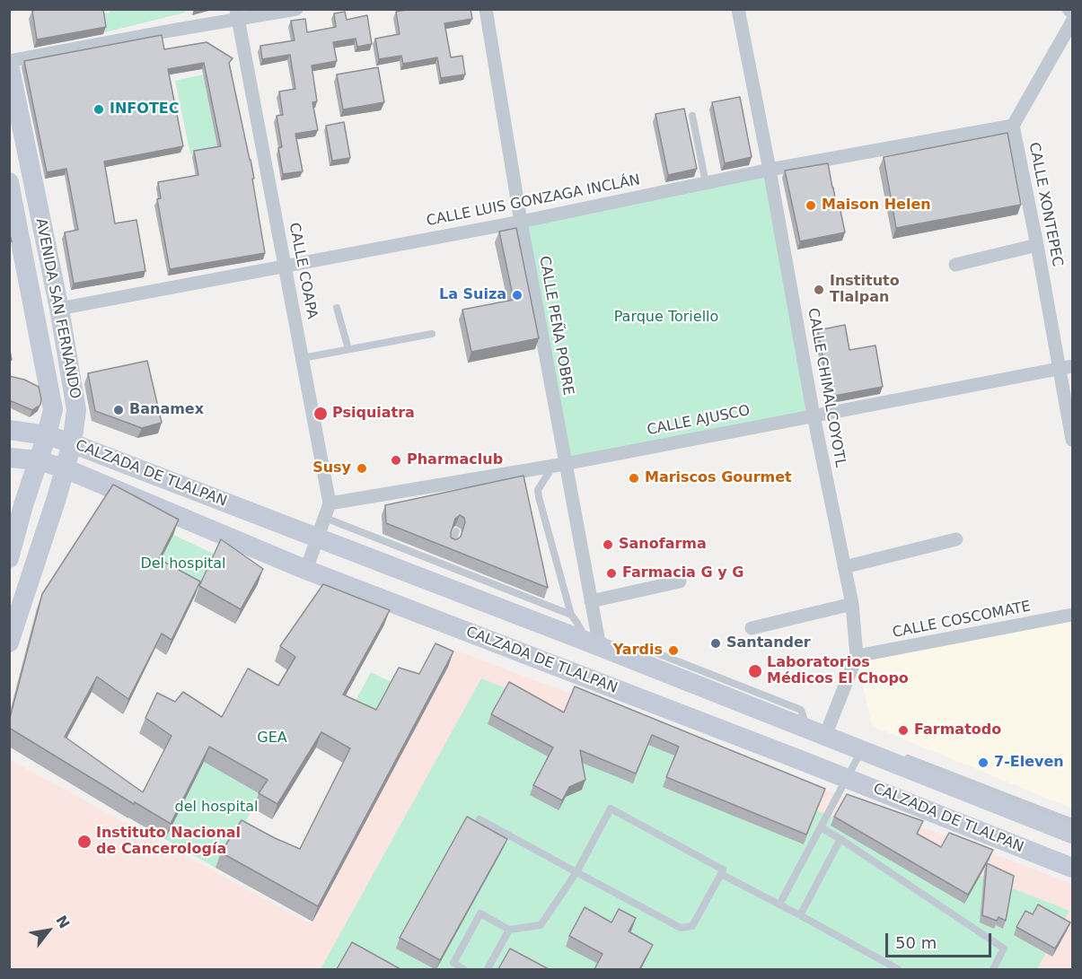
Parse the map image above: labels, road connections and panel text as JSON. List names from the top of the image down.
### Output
{
  "streets": {
    "main road": ["AVENIDA SAN FERNANDO", "CALZADA DE TLALPAN"],
    "street": [
      "CALLE LUIS GONZAGA INCLÁN",
      "CALLE XONTEPEC",
      "CALLE COAPA",
      "CALLE PEÑA POBRE",
      "CALLE CHIMALCOYOTL",
      "CALLE AJUSCO",
      "CALLE COSCOMATE"
    ]
  },
  "crossings": [
    ["CALLE LUIS GONZAGA INCLÁN", "CALLE XONTEPEC"],
    ["CALLE LUIS GONZAGA INCLÁN", "CALLE COAPA"],
    ["CALLE LUIS GONZAGA INCLÁN", "AVENIDA SAN FERNANDO"],
    ["CALLE LUIS GONZAGA INCLÁN", "CALLE PEÑA POBRE"],
    ["CALLE LUIS GONZAGA INCLÁN", "CALLE CHIMALCOYOTL"],
    ["CALLE XONTEPEC", "CALLE AJUSCO"],
    ["CALLE COAPA", "CALLE AJUSCO"],
    ["CALLE COAPA", "CALZADA DE TLALPAN"],
    ["AVENIDA SAN FERNANDO", "CALZADA DE TLALPAN"],
    ["CALLE PEÑA POBRE", "CALLE AJUSCO"],
    ["CALLE PEÑA POBRE", "CALZADA DE TLALPAN"],
    ["CALLE CHIMALCOYOTL", "CALLE AJUSCO"],
    ["CALLE CHIMALCOYOTL", "CALZADA DE TLALPAN"],
    ["CALLE CHIMALCOYOTL", "CALLE COSCOMATE"]
  ],
  "parks": [
    "Parque Toriello",
    "Del hospital",
    "GEA",
    "del hospital"
  ],
  "places": [
    "INFOTEC",
    "Maison Helen",
    "Instituto Tlalpan",
    "La Suiza",
    "Banamex",
    "Psiquiatra",
    "Pharmaclub",
    "Susy",
    "Mariscos Gourmet",
    "Sanofarma",
    "Farmacia G y G",
    "Santander",
    "Yardis",
    "Laboratorios Médicos El Chopo",
    "Farmatodo",
    "7-Eleven",
    "Instituto Nacional de Cancerología"
  ],
  "scale_bar": "50 m",
  "north": "top right"
}
